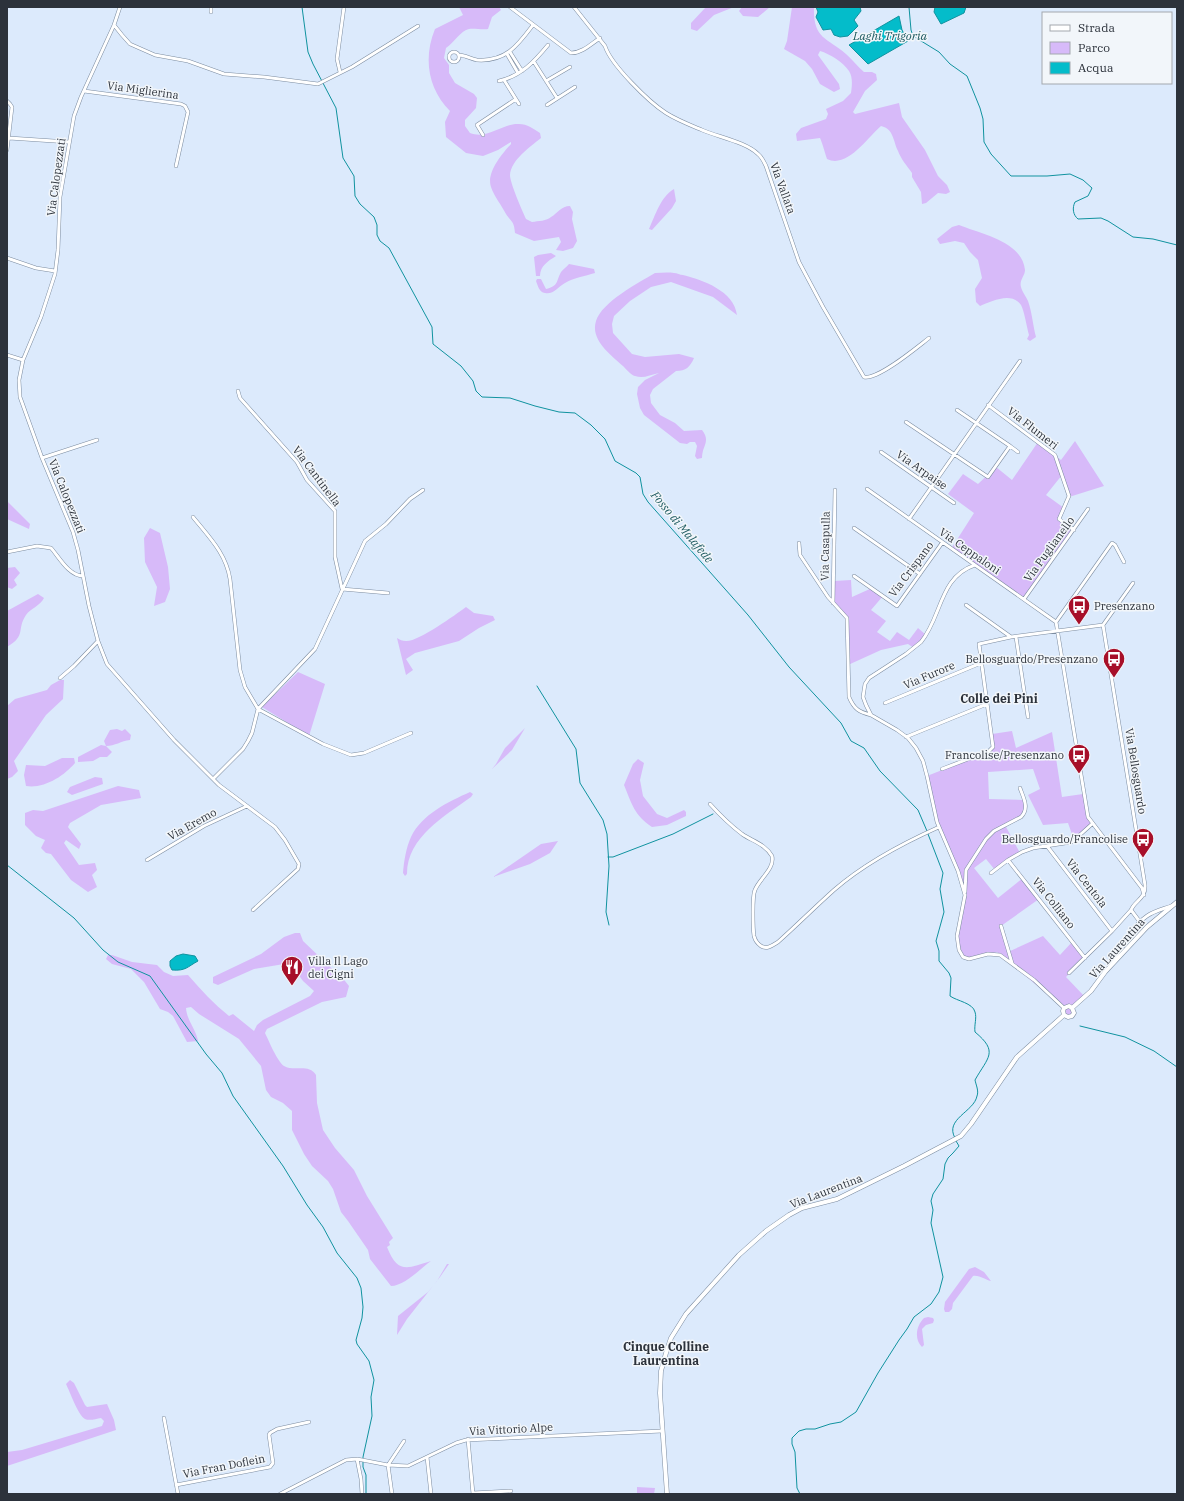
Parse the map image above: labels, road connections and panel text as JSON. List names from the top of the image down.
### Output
{
  "streets": {
    "main road": ["Via Laurentina"],
    "street": [
      "Via Miglierina",
      "Via Calopezzati",
      "Via Vallata",
      "Via Flumeri",
      "Via Arpaise",
      "Via Cantinella",
      "Via Casapulla",
      "Via Puglianello",
      "Via Ceppaloni",
      "Via Crispano",
      "Via Furore",
      "Via Bellosguardo",
      "Via Eremo",
      "Via Centola",
      "Via Colliano",
      "Via Vittorio Alpe",
      "Via Fran Doflein"
    ]
  },
  "crossings": [
    ["Via Miglierina", "Via Calopezzati"],
    ["Via Calopezzati", "Via Eremo"],
    ["Via Flumeri", "Via Puglianello"],
    ["Via Puglianello", "Via Ceppaloni"],
    ["Via Ceppaloni", "Via Crispano"],
    ["Via Laurentina", "Via Vittorio Alpe"]
  ],
  "districts": ["Colle dei Pini", "Cinque Colline Laurentina"],
  "water": ["Laghi Trigoria", "Fosso di Malafede"],
  "places": {
    "bus stop": [
      "Presenzano",
      "Bellosguardo/Presenzano",
      "Francolise/Presenzano",
      "Bellosguardo/Francolise"
    ],
    "restaurant": ["Villa Il Lago dei Cigni"]
  },
  "legend": ["Strada", "Parco", "Acqua"]
}
